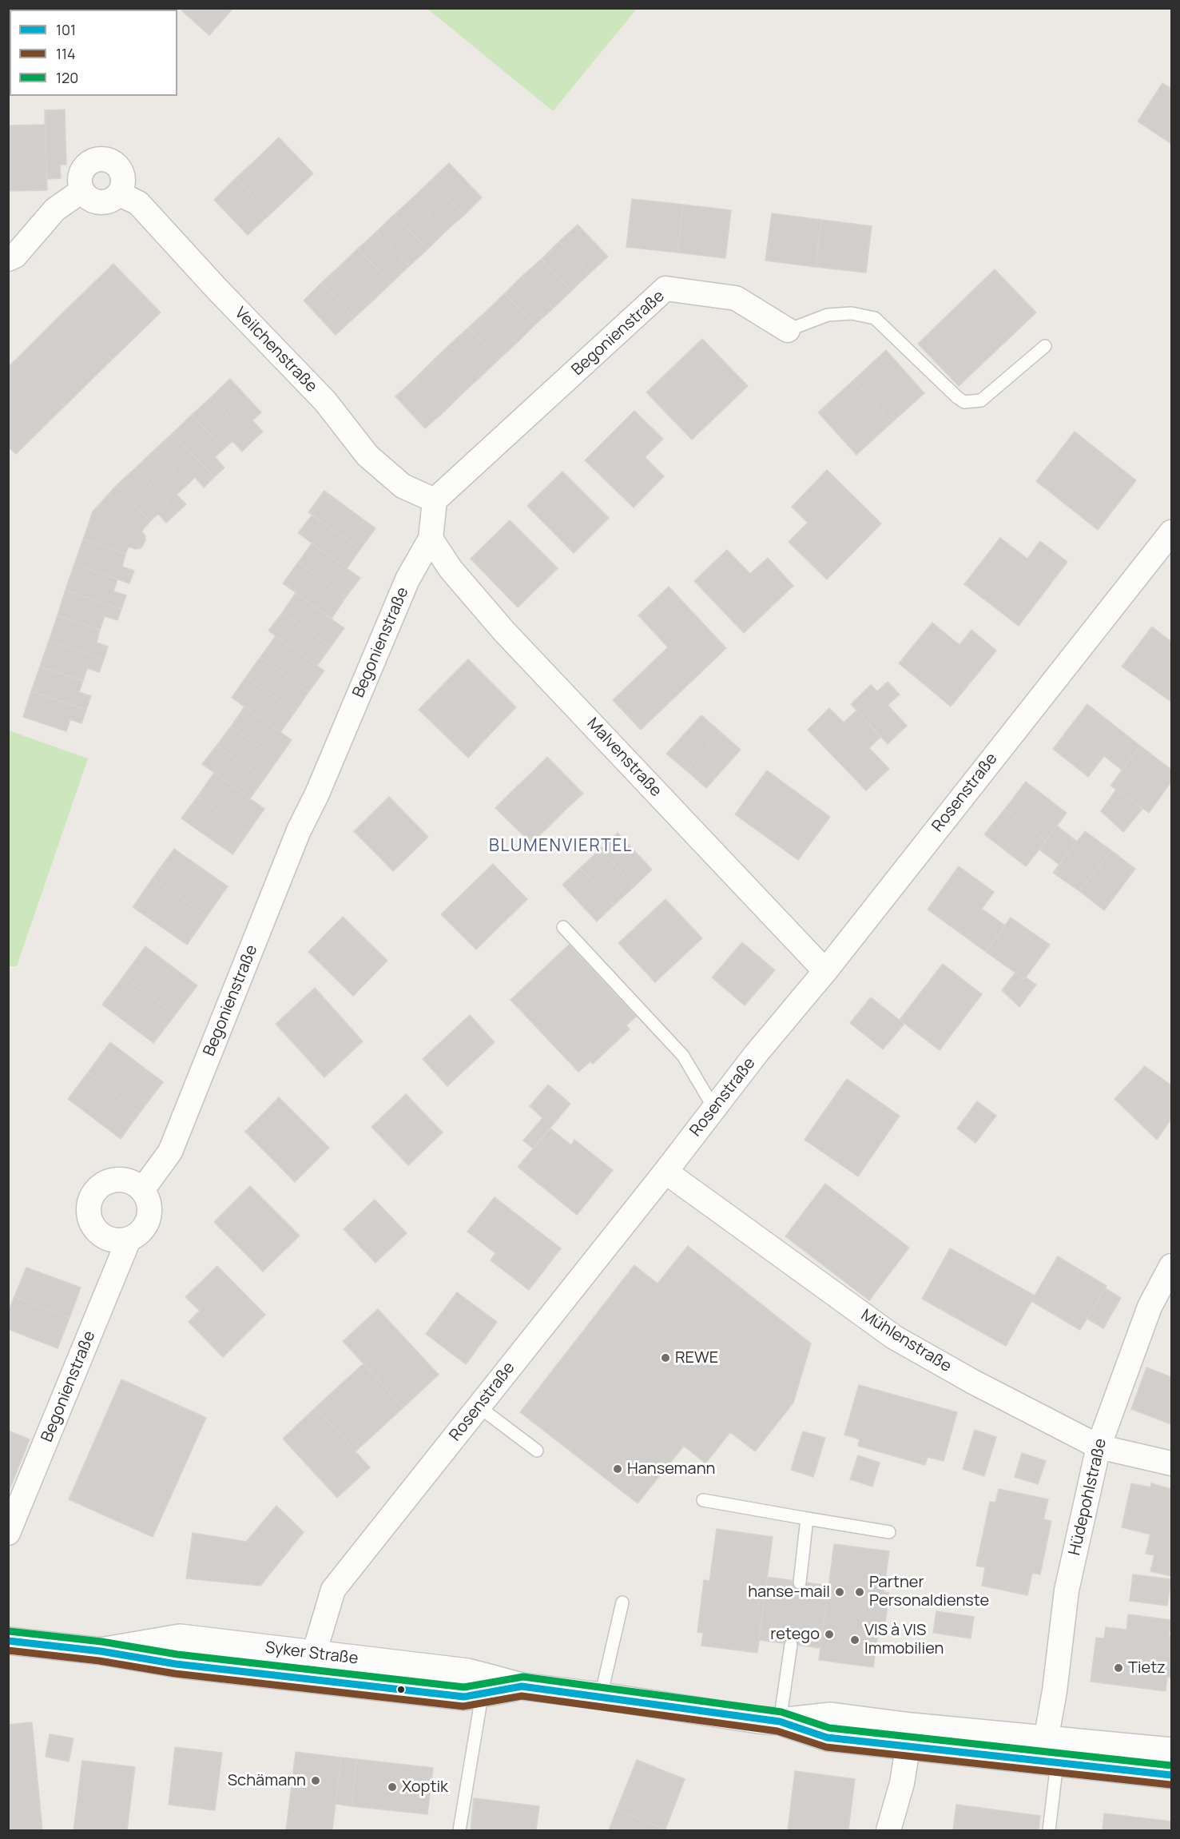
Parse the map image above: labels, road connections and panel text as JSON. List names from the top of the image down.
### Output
{
  "streets": {
    "street": [
      "Begonienstraße",
      "Veilchenstraße",
      "Malvenstraße",
      "Rosenstraße",
      "Mühlenstraße",
      "Hüdepohlstraße",
      "Syker Straße"
    ]
  },
  "crossings": [
    ["Begonienstraße", "Veilchenstraße"],
    ["Begonienstraße", "Malvenstraße"],
    ["Malvenstraße", "Rosenstraße"],
    ["Rosenstraße", "Mühlenstraße"],
    ["Rosenstraße", "Syker Straße"],
    ["Mühlenstraße", "Hüdepohlstraße"],
    ["Hüdepohlstraße", "Syker Straße"]
  ],
  "districts": ["BLUMENVIERTEL"],
  "places": [
    "REWE",
    "Hansemann",
    "hanse-mail",
    "Partner Personaldienste",
    "retego",
    "VIS à VIS Immobilien",
    "Tietz",
    "Schämann",
    "Xoptik"
  ],
  "lines": ["transit line 120", "transit line 101", "transit line 114"],
  "legend": ["101", "114", "120"]
}
